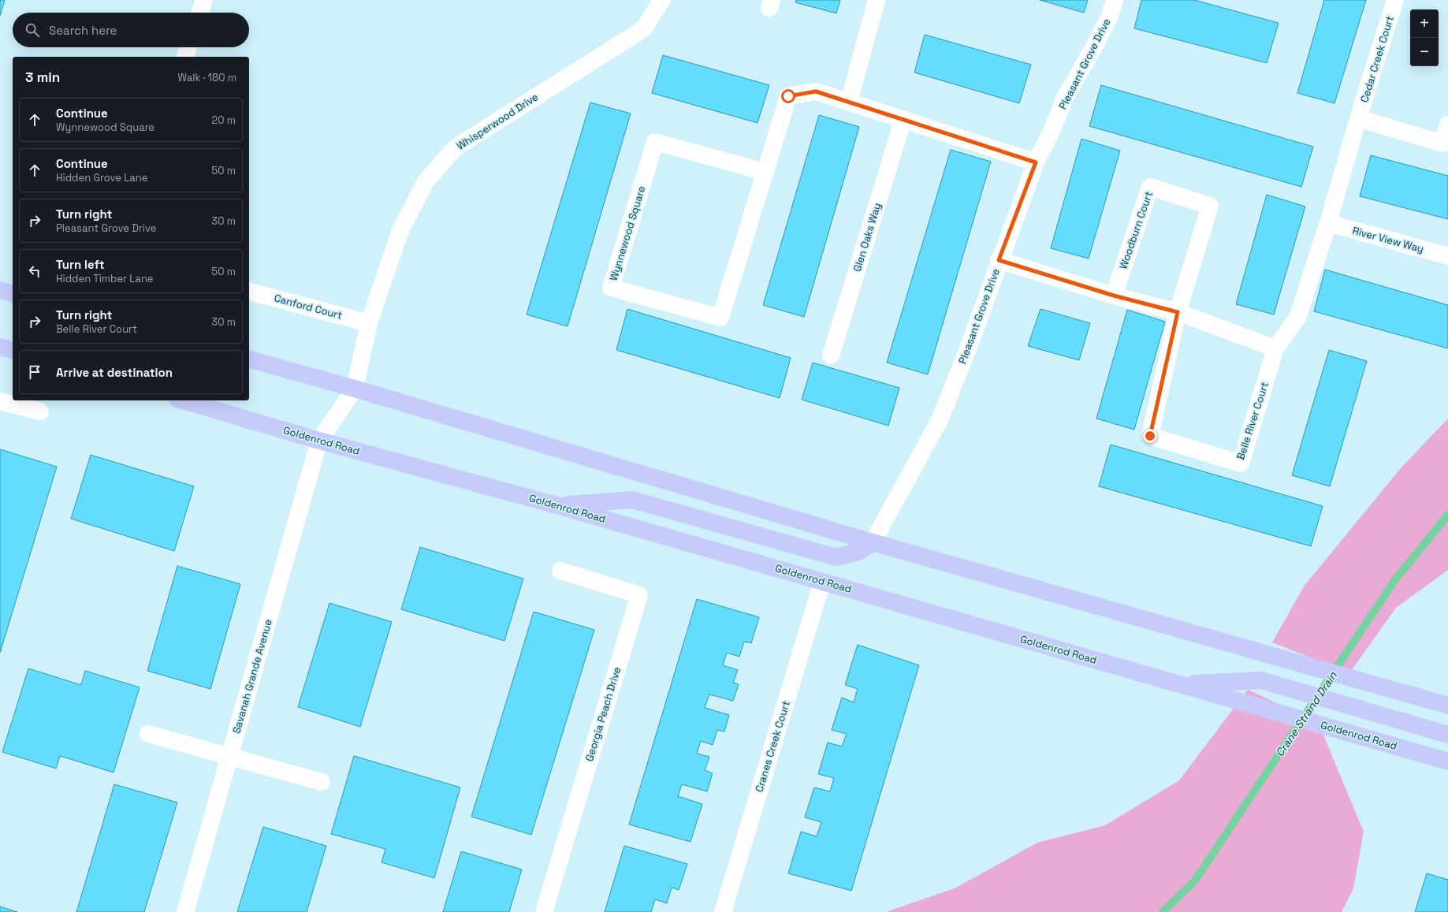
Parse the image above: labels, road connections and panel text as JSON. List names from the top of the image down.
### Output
{
  "streets": {
    "main road": ["Goldenrod Road"],
    "street": [
      "Cedar Creek Court",
      "Pleasant Grove Drive",
      "Whisperwood Drive",
      "Woodburn Court",
      "Wynnewood Square",
      "Glen Oaks Way",
      "River View Way",
      "Canford Court",
      "Belle River Court",
      "Savanah Grande Avenue",
      "Georgia Peach Drive",
      "Cranes Creek Court"
    ]
  },
  "crossings": [
    ["Cedar Creek Court", "River View Way"],
    ["Cedar Creek Court", "Belle River Court"],
    ["Whisperwood Drive", "Canford Court"],
    ["Whisperwood Drive", "Savanah Grande Avenue"],
    ["Woodburn Court", "Belle River Court"],
    ["Goldenrod Road", "Savanah Grande Avenue"],
    ["Goldenrod Road", "Cranes Creek Court"]
  ],
  "water": ["Crane Strand Drain"],
  "page": {
    "map_buttons": ["+", "−"],
    "search": "Search here",
    "heading": ["3 min", "Walk · 180 m"],
    "list": [
      ["Continue", "Wynnewood Square", "20 m"],
      ["Continue", "Hidden Grove Lane", "50 m"],
      ["Turn right", "Pleasant Grove Drive", "30 m"],
      ["Turn left", "Hidden Timber Lane", "50 m"],
      ["Turn right", "Belle River Court", "30 m"],
      "Arrive at destination"
    ]
  }
}
